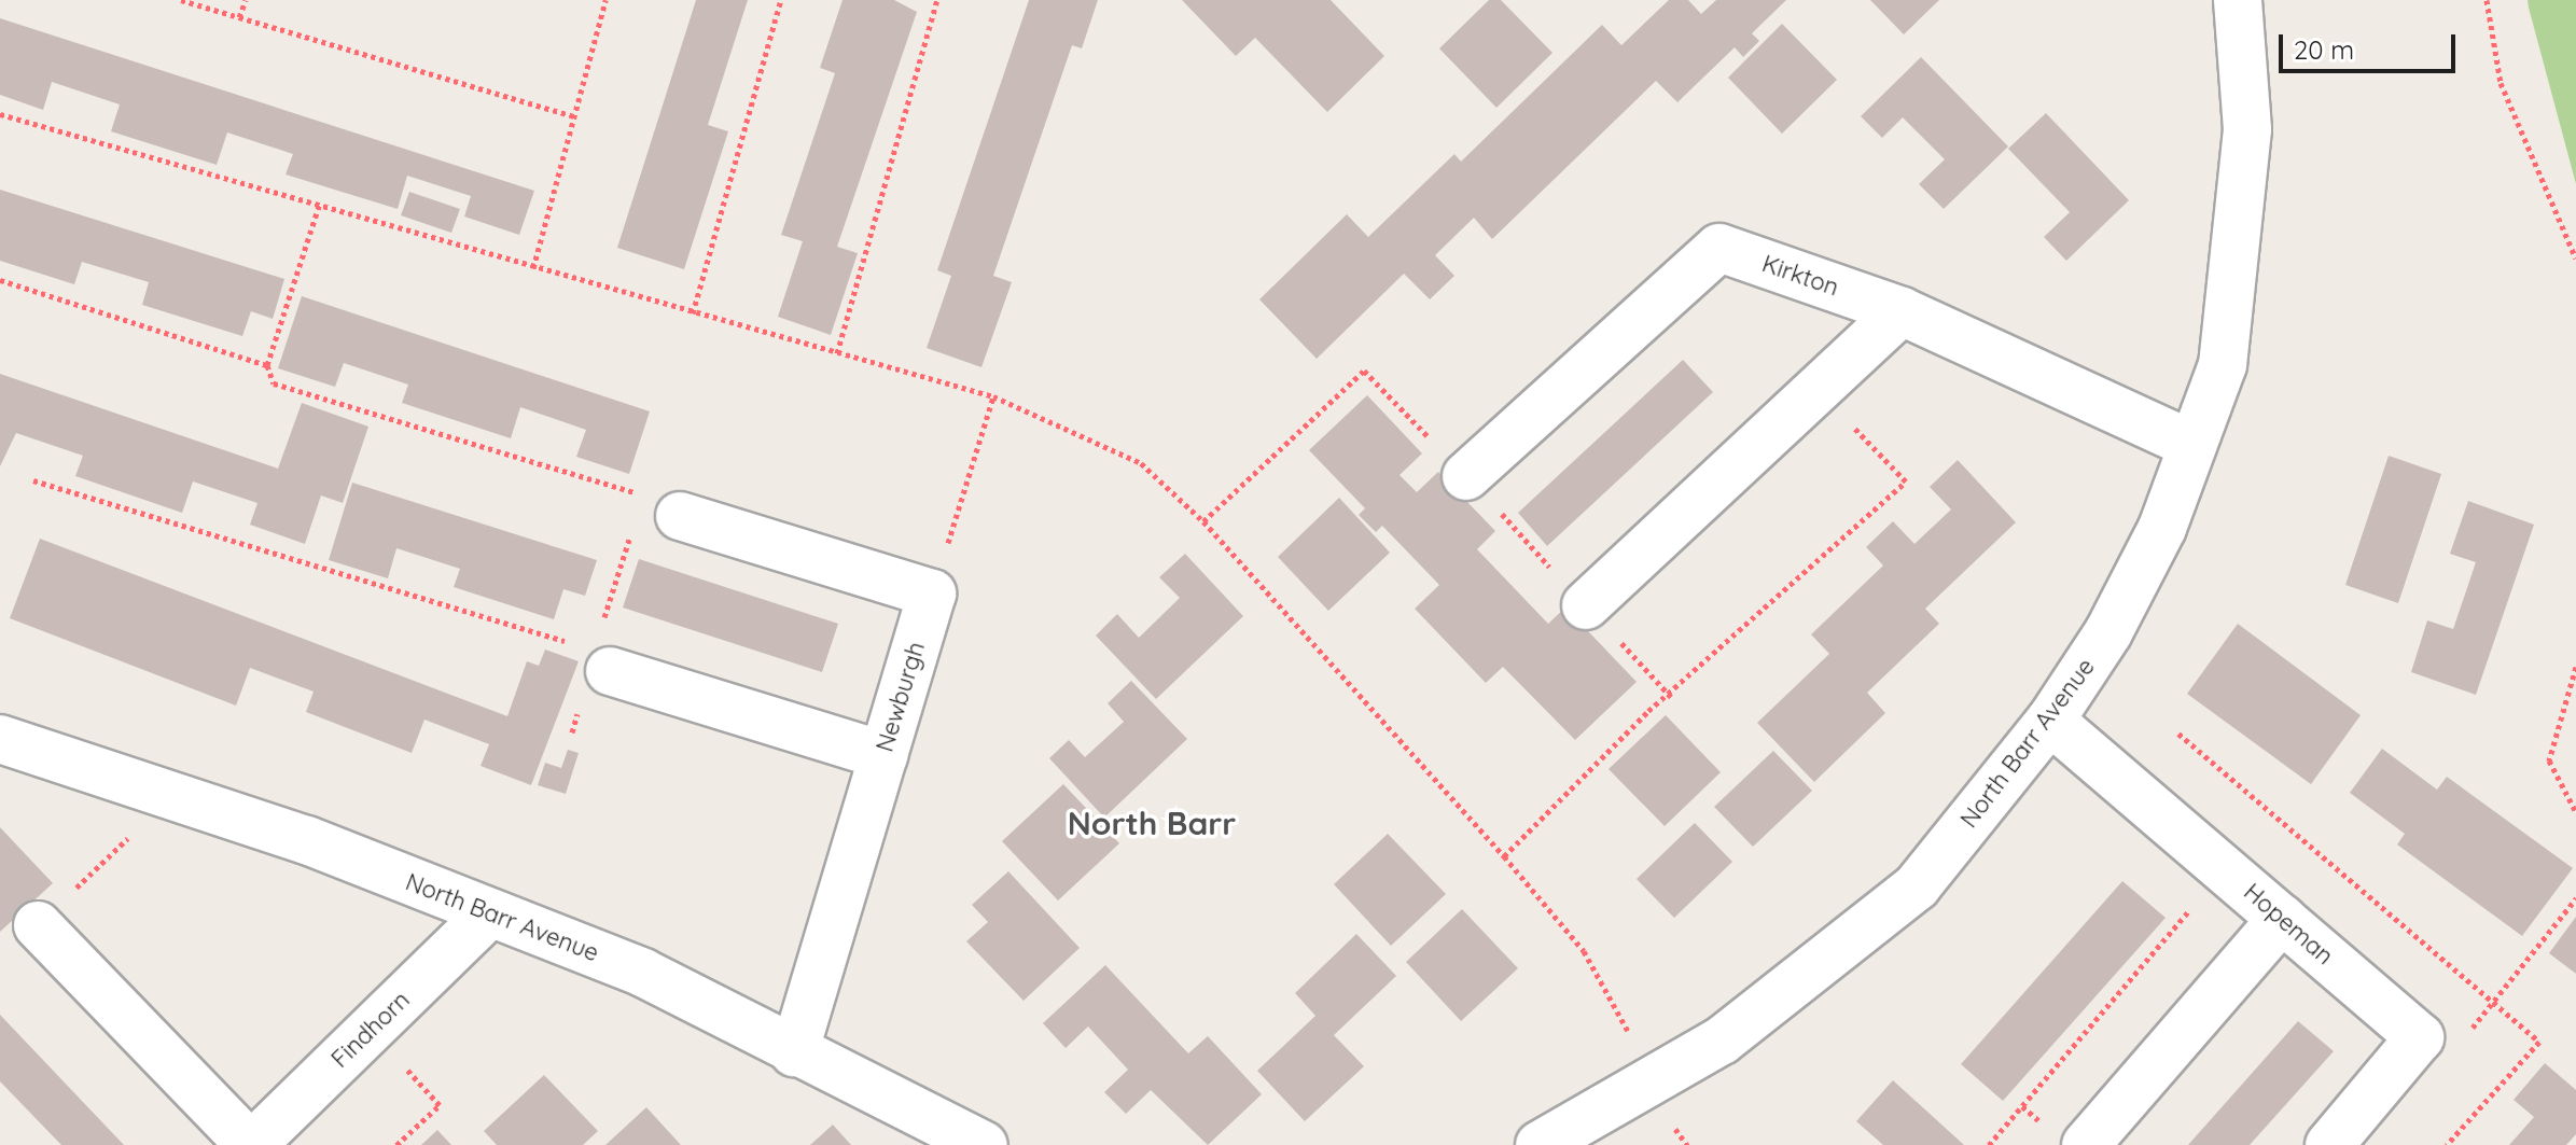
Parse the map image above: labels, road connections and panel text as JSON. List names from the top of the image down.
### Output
{
  "streets": {
    "street": [
      "Kirkton",
      "Newburgh",
      "North Barr Avenue",
      "Hopeman",
      "Findhorn"
    ]
  },
  "crossings": [
    ["Kirkton", "North Barr Avenue"],
    ["Newburgh", "North Barr Avenue"],
    ["North Barr Avenue", "Hopeman"],
    ["North Barr Avenue", "Findhorn"]
  ],
  "districts": ["North Barr"],
  "scale_bar": "20 m"
}
